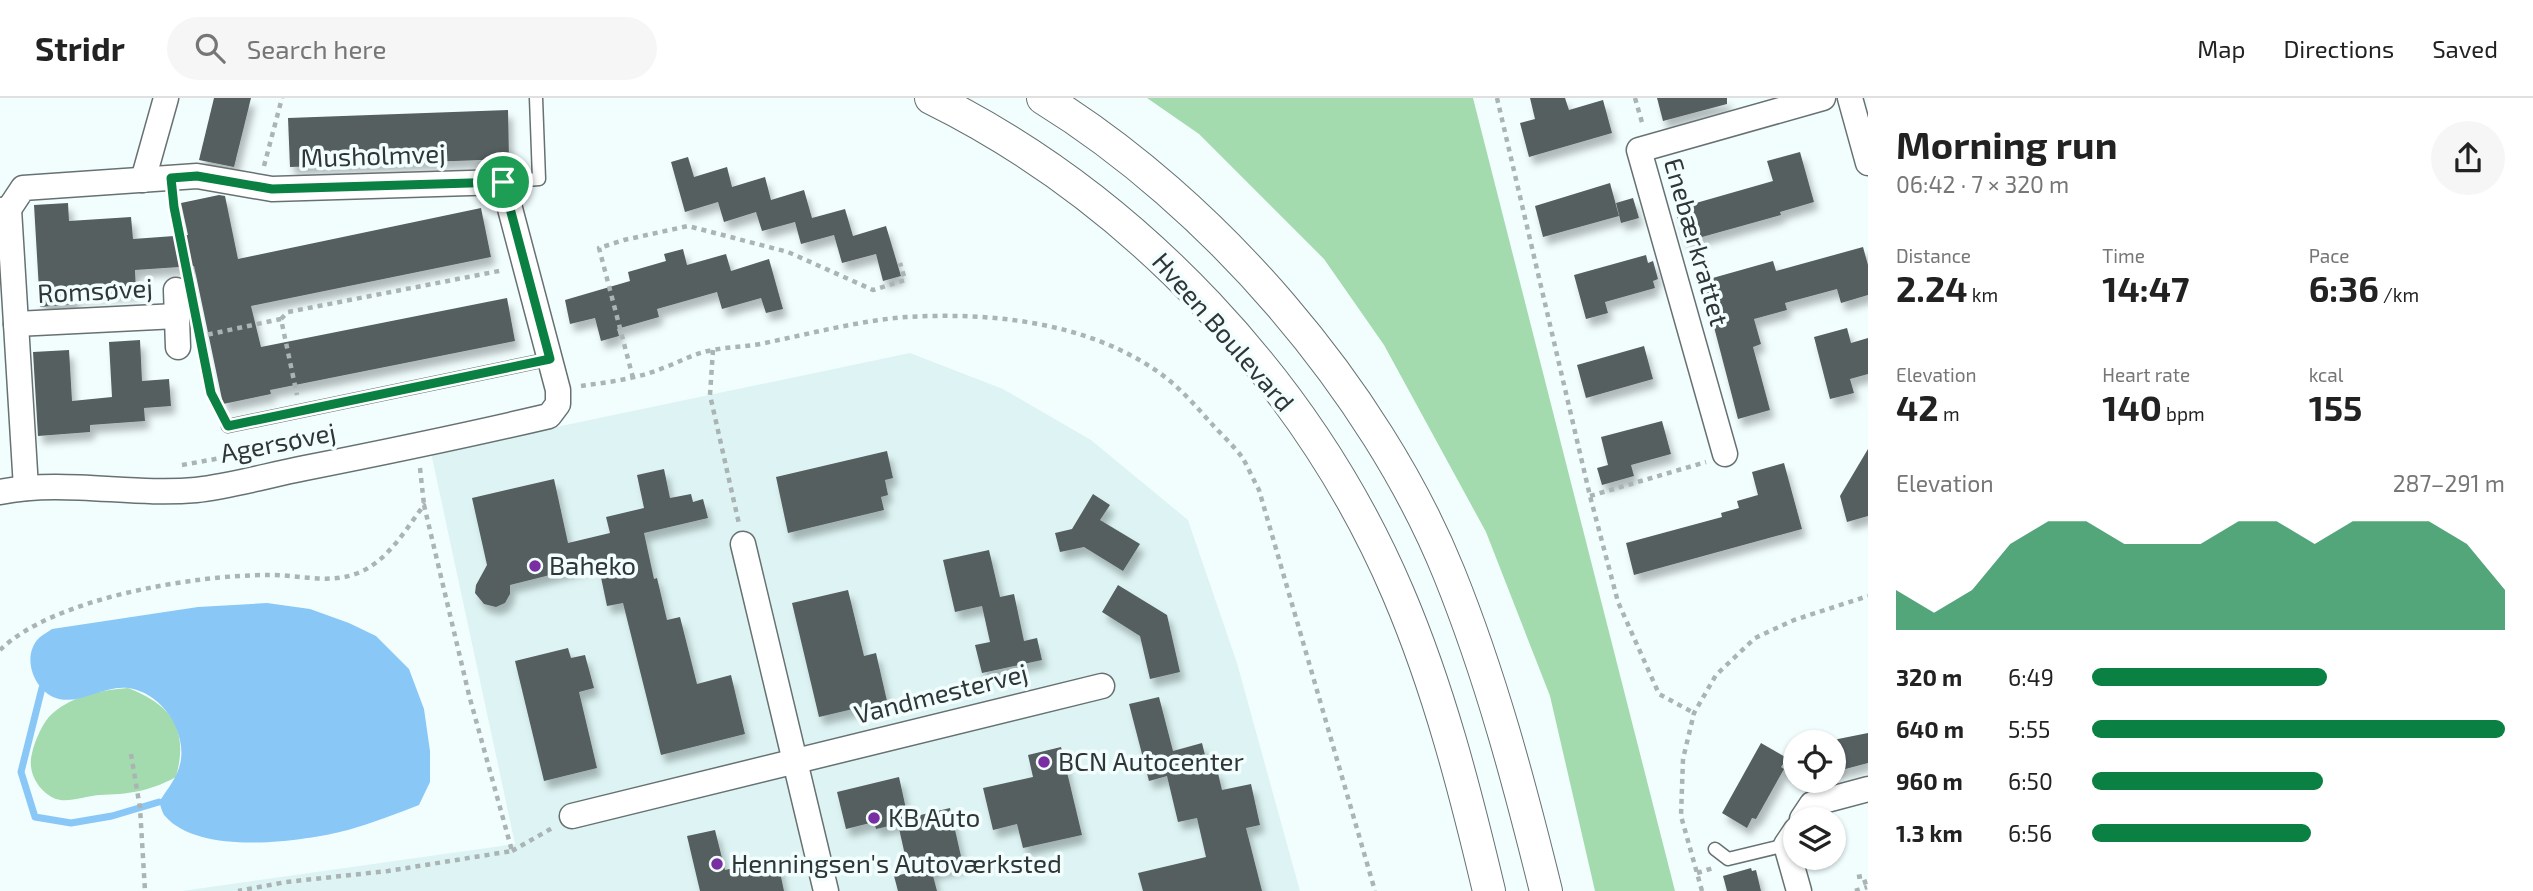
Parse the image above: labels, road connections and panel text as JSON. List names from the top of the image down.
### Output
{
  "streets": {
    "street": [
      "Musholmvej",
      "Enebærkrattet",
      "Romsøvej",
      "Hveen Boulevard",
      "Agersøvej",
      "Vandmestervej"
    ]
  },
  "crossings": [
    ["Musholmvej", "Romsøvej"],
    ["Romsøvej", "Agersøvej"]
  ],
  "places": [
    "Baheko",
    "BCN Autocenter",
    "KB Auto",
    "Henningsen's Autoværksted"
  ],
  "page": {
    "header": "Stridr",
    "search": "Search here",
    "nav": ["Map", "Directions", "Saved"],
    "heading": ["Morning run", "06:42 · 7 × 320 m"],
    "stats": [
      ["Distance", "2.24 km"],
      ["Time", "14:47"],
      ["Pace", "6:36 /km"],
      ["Elevation", "42 m"],
      ["Heart rate", "140 bpm"],
      ["kcal", "155"]
    ],
    "chart": ["Elevation", "287–291 m"],
    "list": [
      {
        "name": "320 m",
        "note": "6:49"
      },
      {
        "name": "640 m",
        "note": "5:55"
      },
      {
        "name": "960 m",
        "note": "6:50"
      },
      {
        "name": "1.3 km",
        "note": "6:56"
      }
    ]
  }
}
